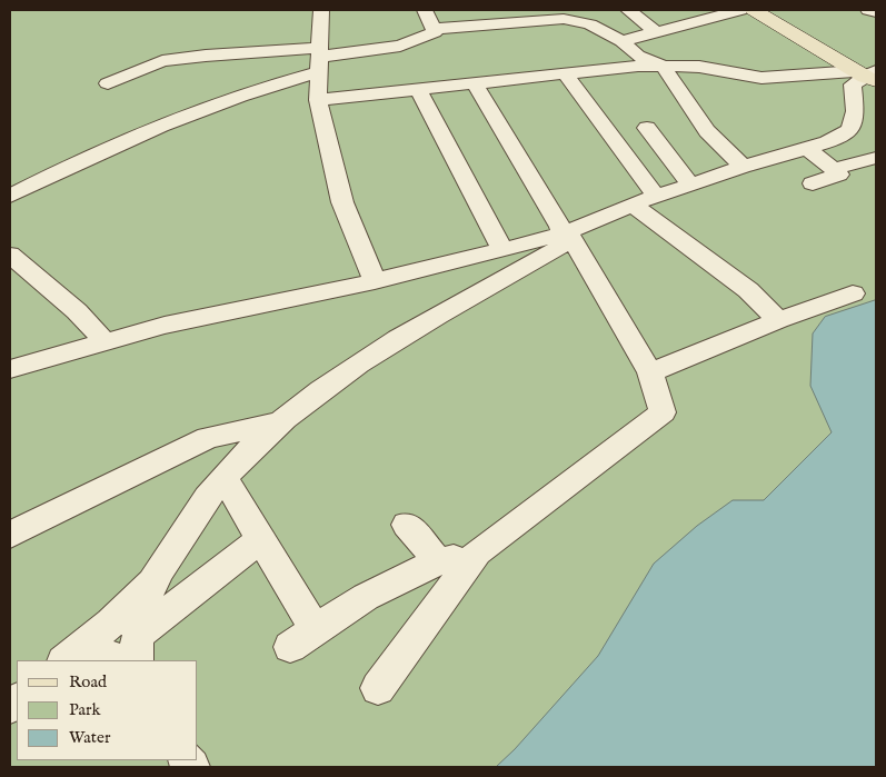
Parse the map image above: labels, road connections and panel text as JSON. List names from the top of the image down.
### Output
{
  "legend": ["Road", "Park", "Water"]
}
